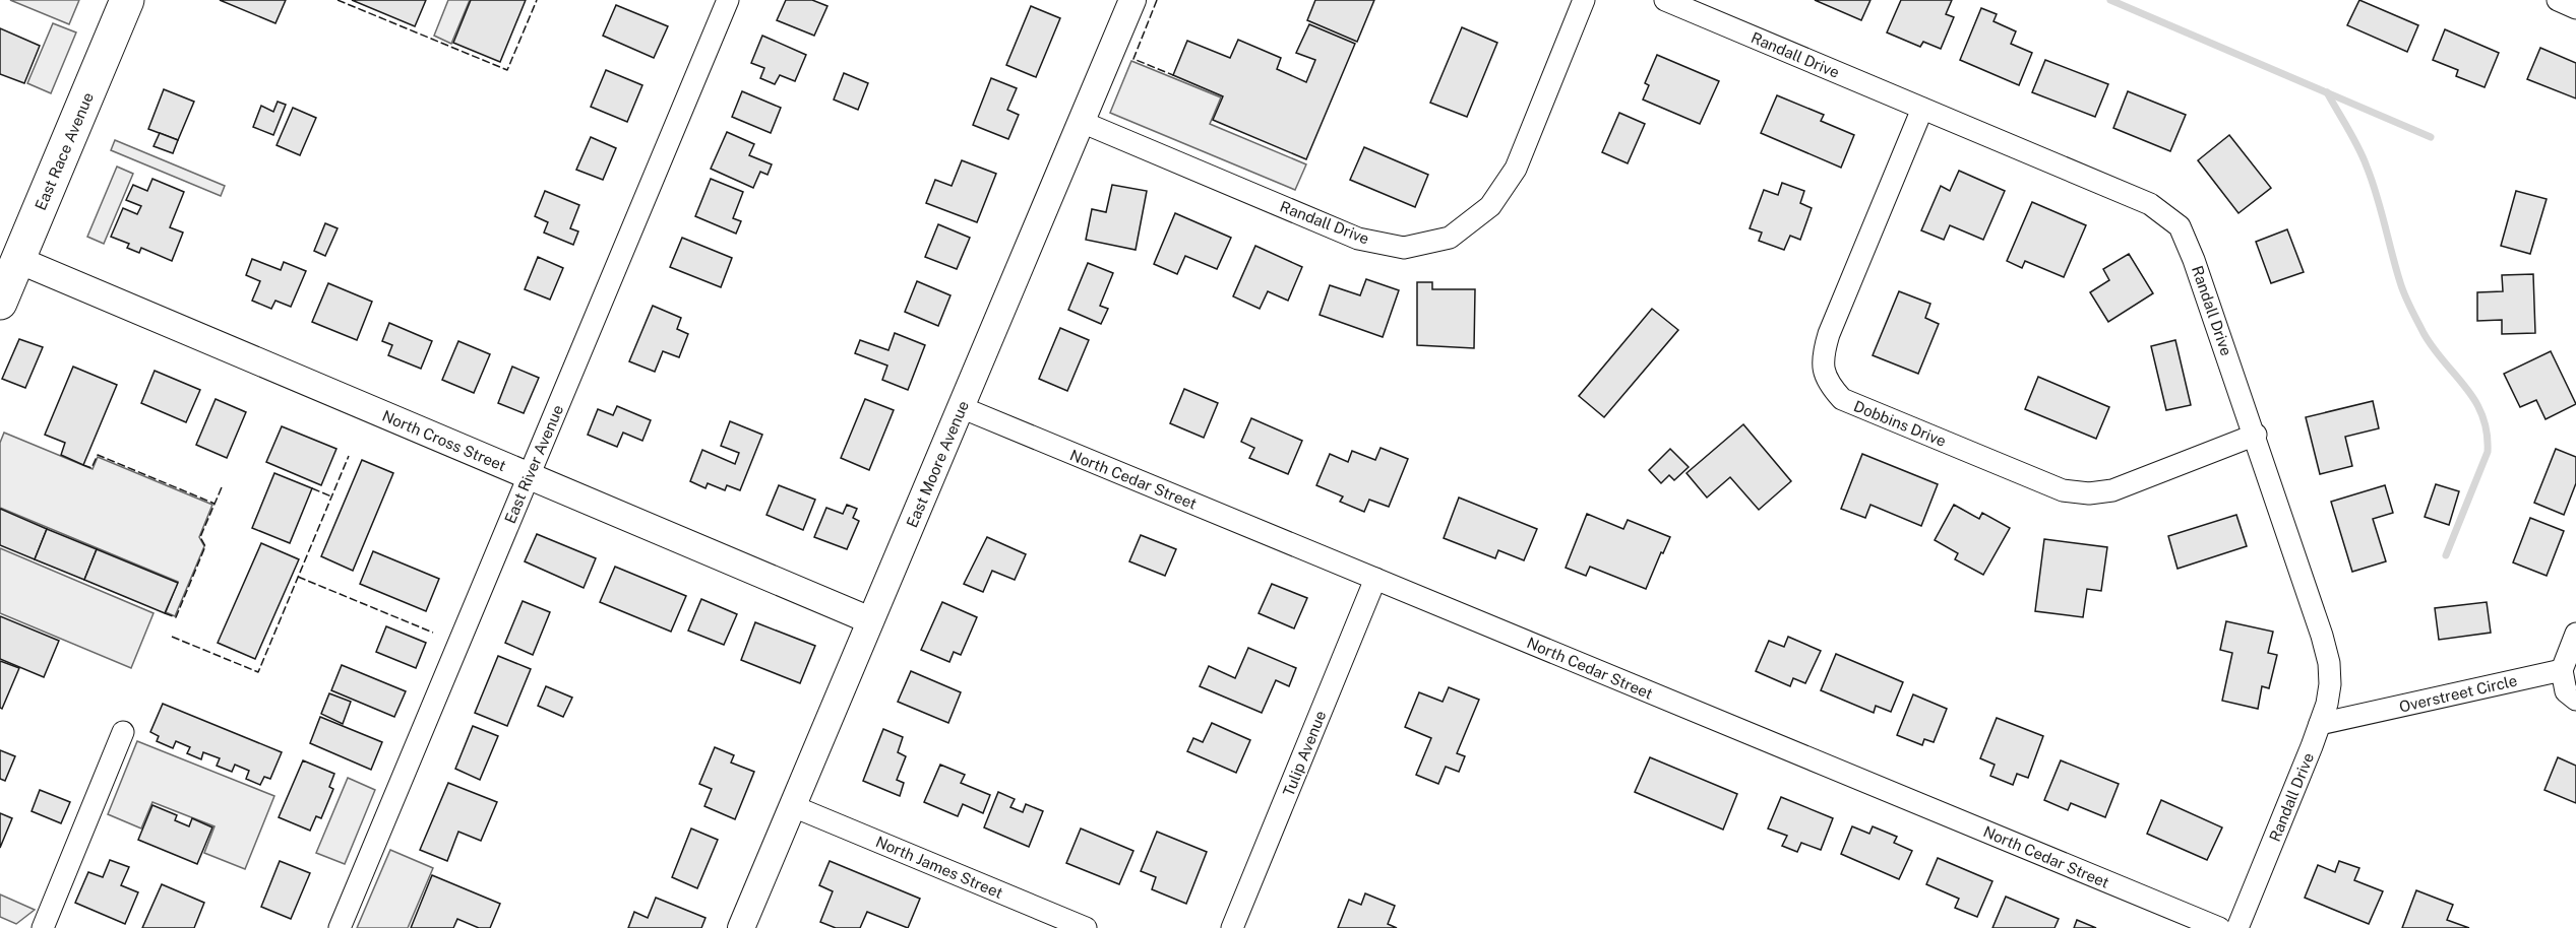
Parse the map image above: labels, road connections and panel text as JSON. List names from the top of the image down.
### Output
{
  "streets": {
    "main road": ["East Race Avenue"],
    "street": [
      "Randall Drive",
      "Dobbins Drive",
      "North Cross Street",
      "East River Avenue",
      "East Moore Avenue",
      "North Cedar Street",
      "Overstreet Circle",
      "Tulip Avenue",
      "North James Street"
    ]
  },
  "crossings": [
    ["Randall Drive", "Dobbins Drive"],
    ["Randall Drive", "East Moore Avenue"],
    ["Randall Drive", "Overstreet Circle"],
    ["East Race Avenue", "North Cross Street"],
    ["North Cross Street", "East River Avenue"],
    ["North Cross Street", "East Moore Avenue"],
    ["East Moore Avenue", "North Cedar Street"],
    ["East Moore Avenue", "North James Street"],
    ["North Cedar Street", "Tulip Avenue"]
  ]
}
